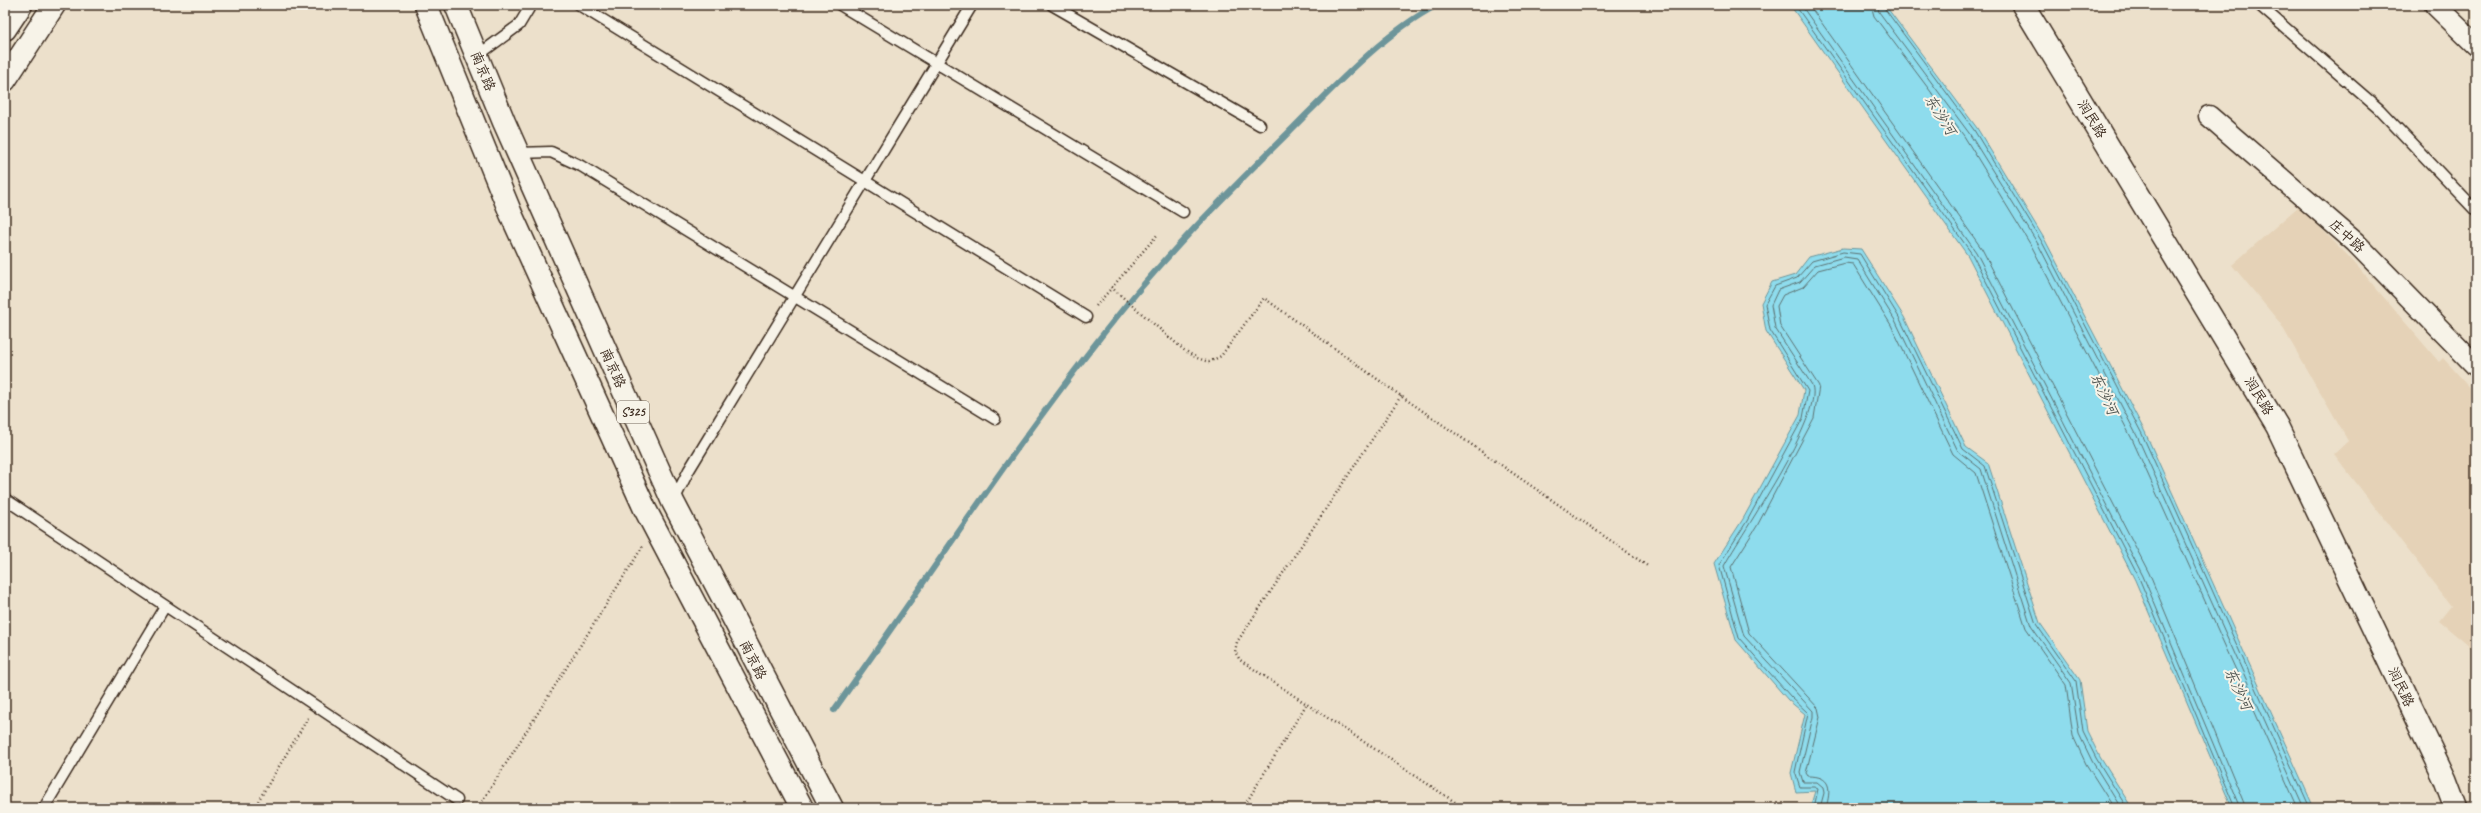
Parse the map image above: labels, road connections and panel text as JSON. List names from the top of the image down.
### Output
{
  "streets": {
    "main road": ["南京路", "润民路", "S325"],
    "street": ["庄中路"]
  },
  "water": ["东沙河"]
}
